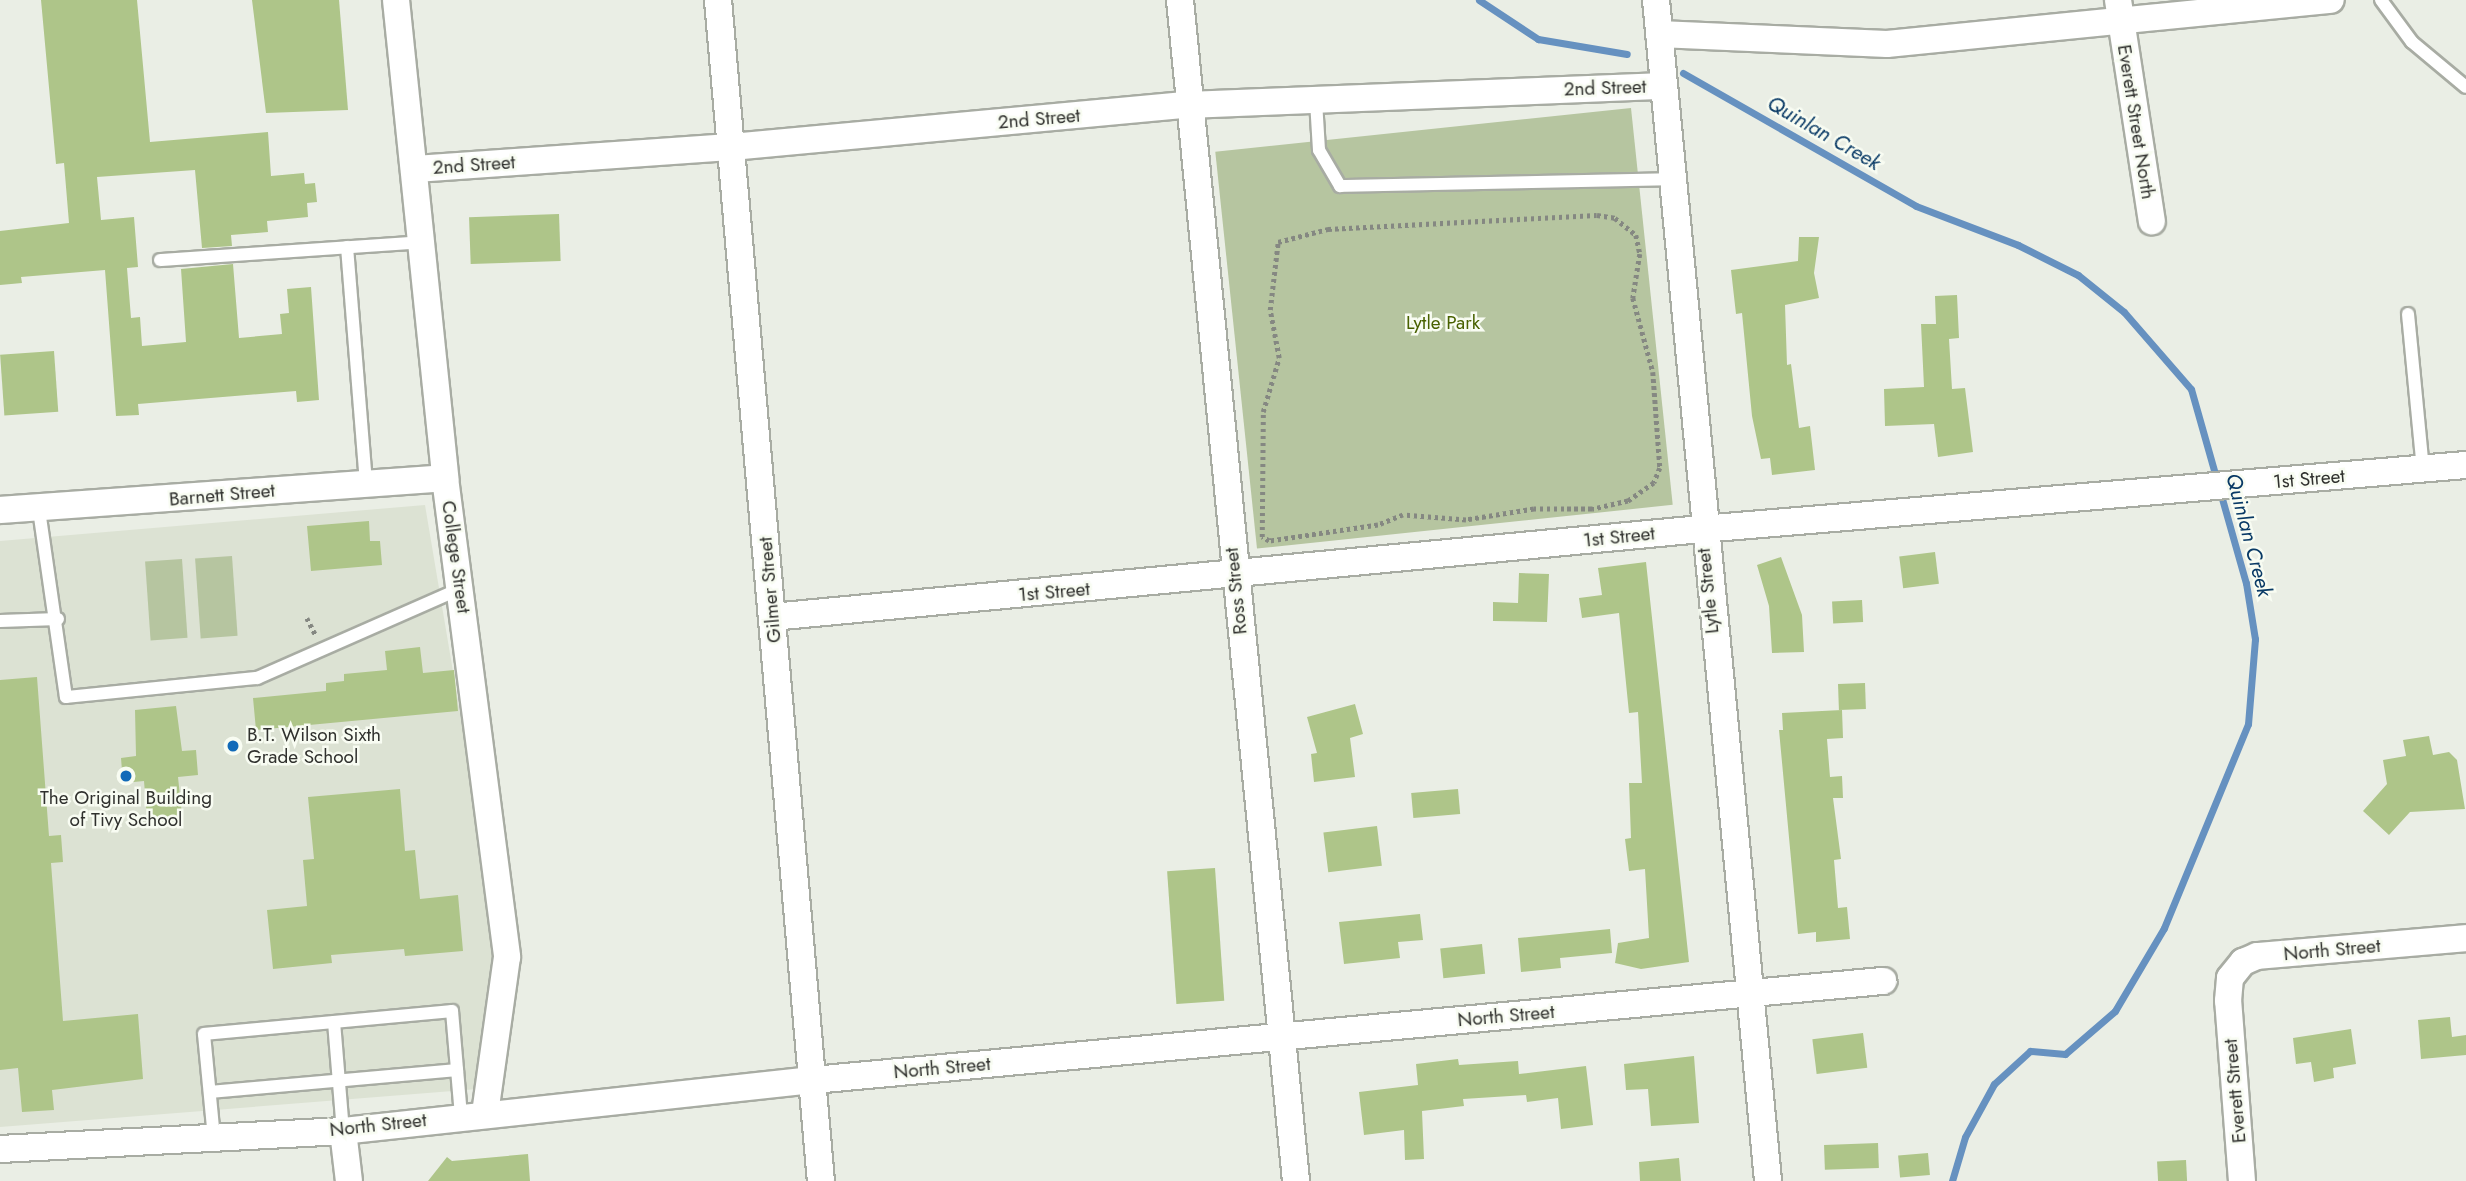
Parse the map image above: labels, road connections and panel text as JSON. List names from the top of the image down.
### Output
{
  "streets": {
    "street": [
      "2nd Street",
      "Everett Street North",
      "1st Street",
      "Barnett Street",
      "College Street",
      "Gilmer Street",
      "Ross Street",
      "Lytle Street",
      "North Street",
      "Everett Street"
    ]
  },
  "crossings": [
    ["2nd Street", "College Street"],
    ["2nd Street", "Gilmer Street"],
    ["2nd Street", "Ross Street"],
    ["2nd Street", "Lytle Street"],
    ["1st Street", "Gilmer Street"],
    ["1st Street", "Ross Street"],
    ["1st Street", "Lytle Street"],
    ["Barnett Street", "College Street"],
    ["College Street", "North Street"],
    ["Gilmer Street", "North Street"],
    ["Ross Street", "North Street"],
    ["Lytle Street", "North Street"],
    ["North Street", "Everett Street"]
  ],
  "water": ["Quinlan Creek"],
  "parks": ["Lytle Park"],
  "places": ["B.T. Wilson Sixth Grade School", "The Original Building of Tivy School"]
}
